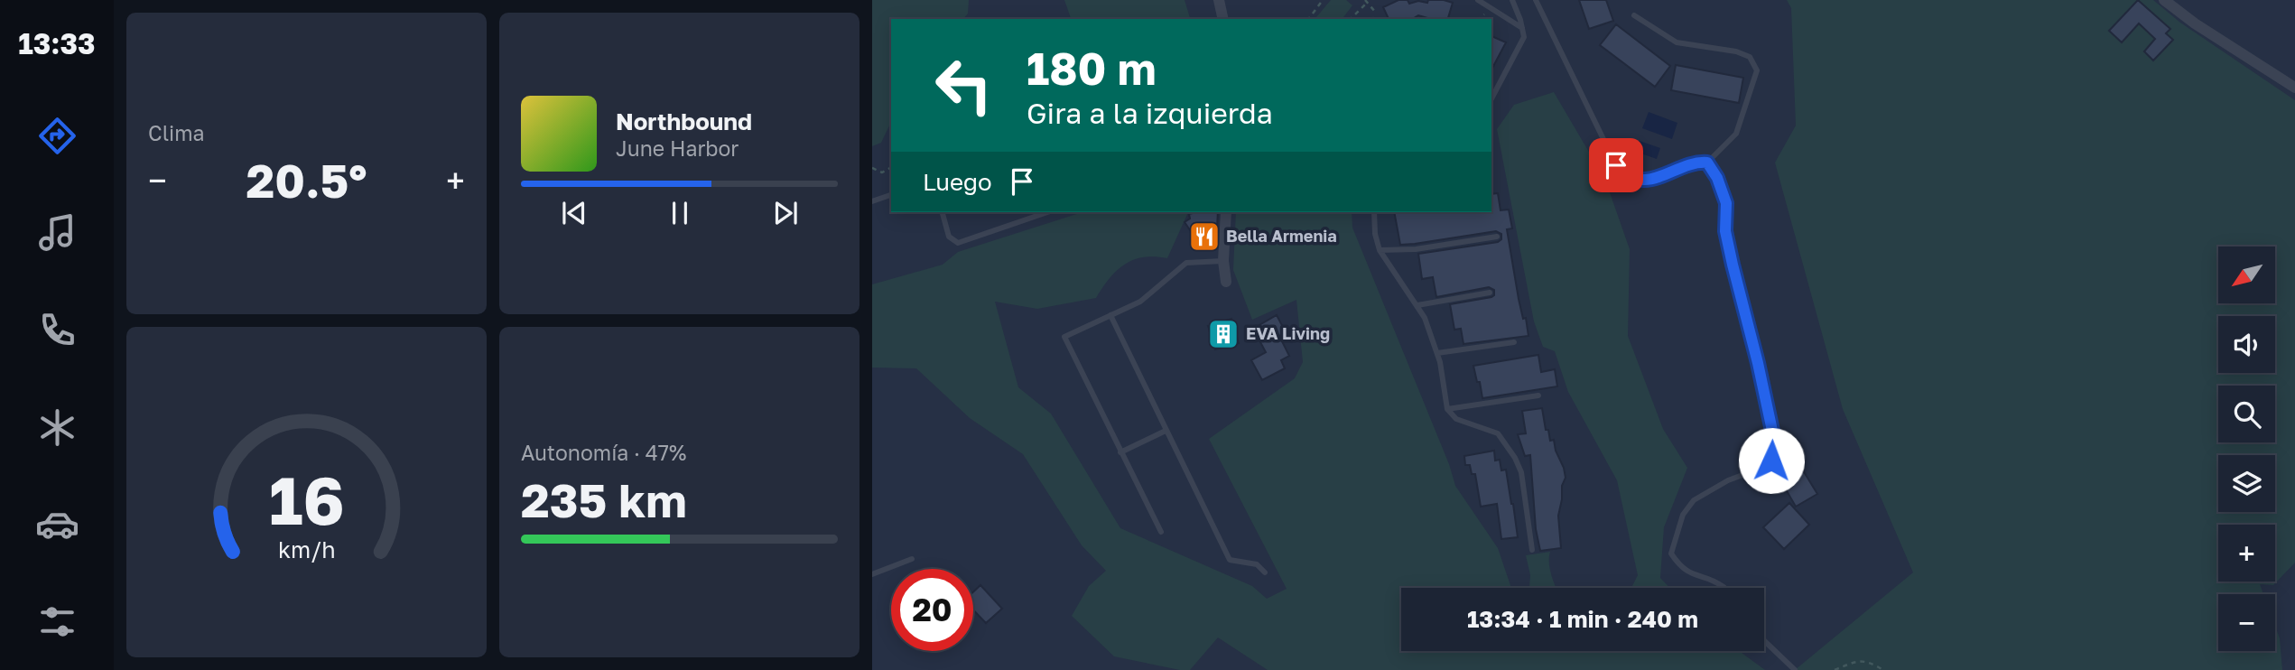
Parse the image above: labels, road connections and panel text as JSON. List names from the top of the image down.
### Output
{
  "places": {
    "restaurant": ["Bella Armenia"],
    "building": ["EVA Living"]
  },
  "north": "bottom left",
  "page": {
    "tabs": "13:33",
    "tile": [
      "Clima",
      ["Autonomía · 47%", "235 km"]
    ],
    "turn": ["180 m", "Gira a la izquierda"],
    "song": ["Northbound", "June Harbor"],
    "then": "Luego",
    "heat": ["−", "20.5°", "+"],
    "map_buttons": ["+", "−"],
    "limit": "20",
    "trip": "13:34 · 1 min · 240 m",
    "gauge": ["16", "km/h"]
  }
}
